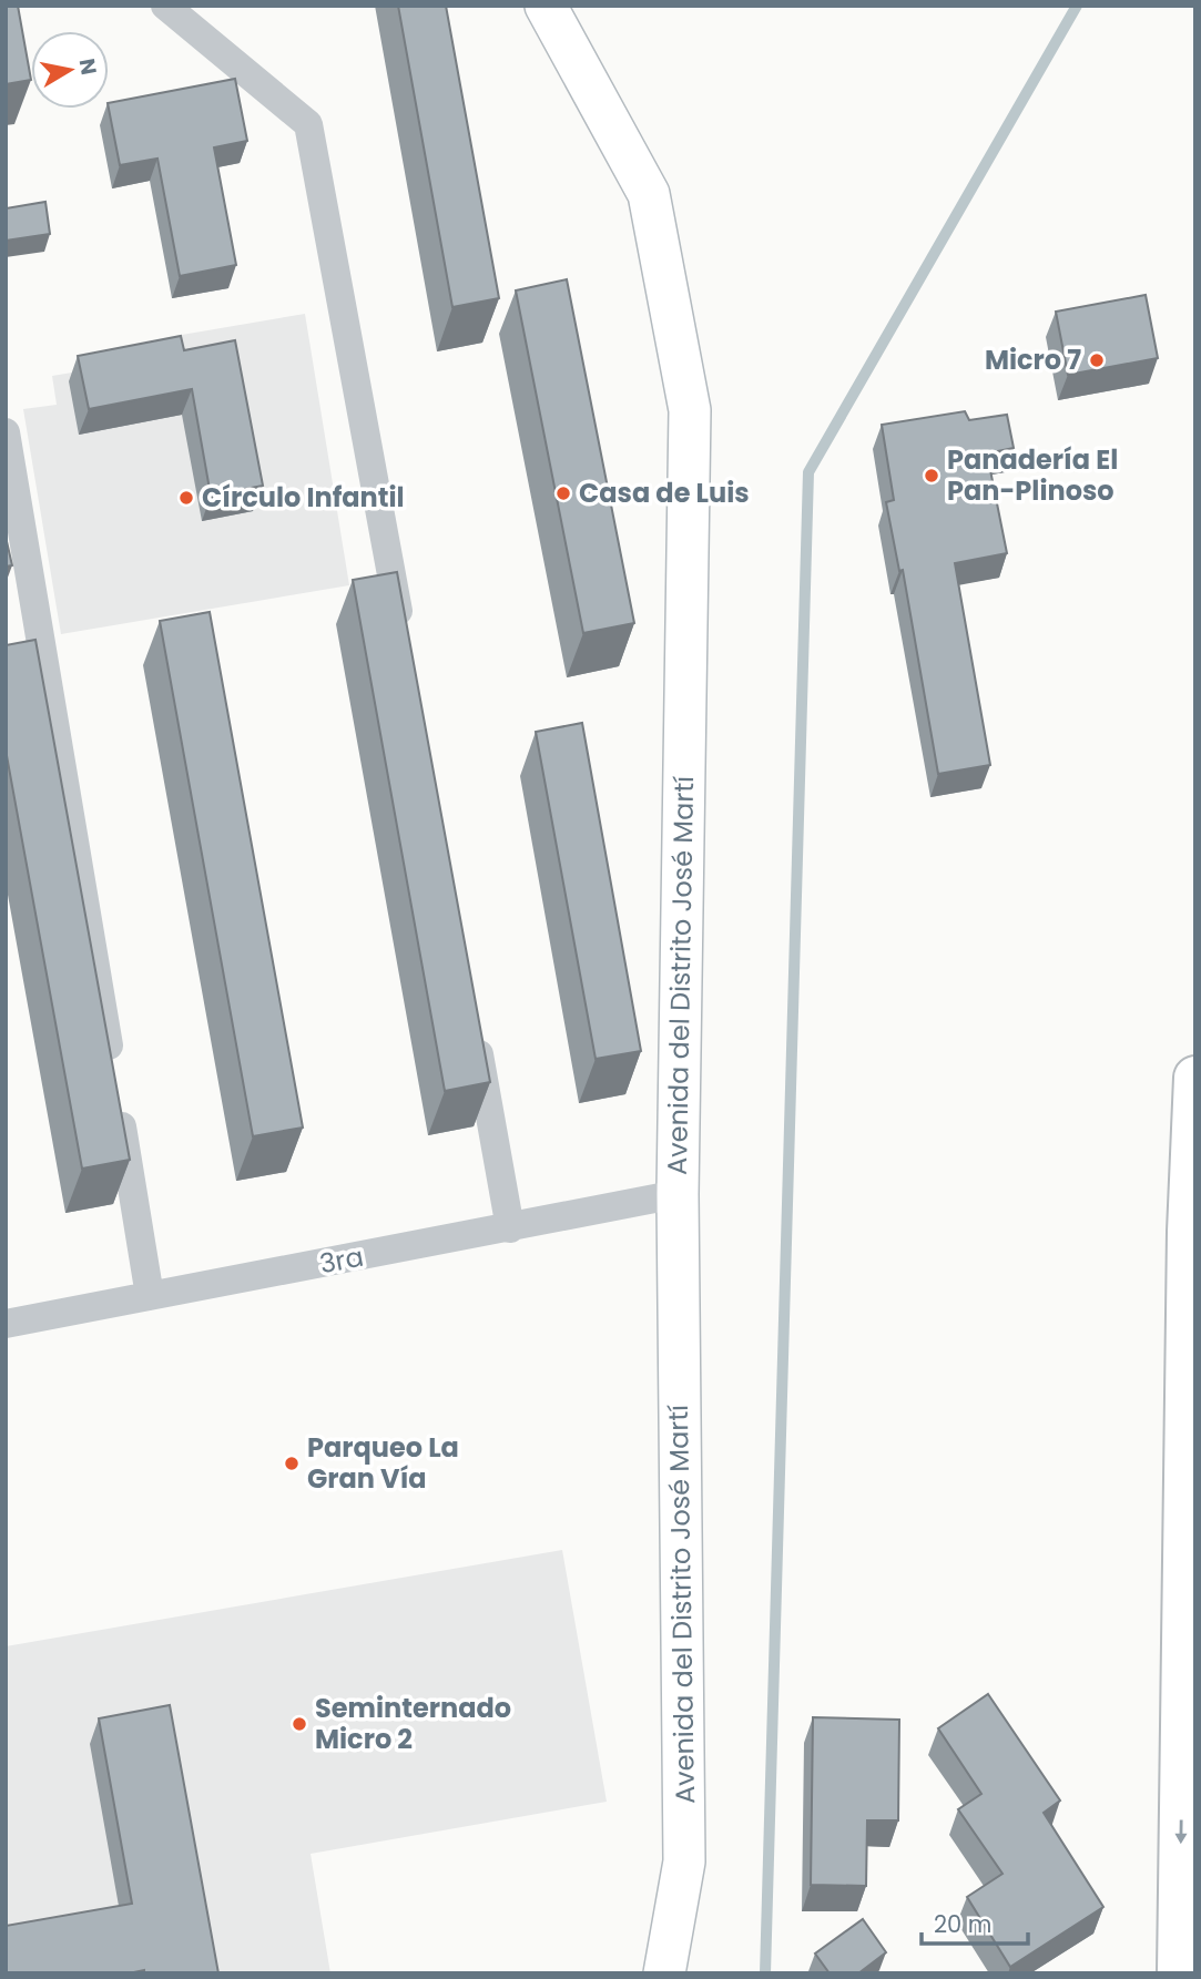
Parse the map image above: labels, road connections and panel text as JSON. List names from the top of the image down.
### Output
{
  "streets": {
    "main road": ["Avenida del Distrito José Martí"],
    "street": ["3ra"]
  },
  "crossings": [
    ["Avenida del Distrito José Martí", "3ra"]
  ],
  "places": [
    "Micro 7",
    "Panadería El Pan-Plinoso",
    "Casa de Luis",
    "Círculo Infantil",
    "Parqueo La Gran Vía",
    "Seminternado Micro 2"
  ],
  "scale_bar": "20 m",
  "north": "right"
}
